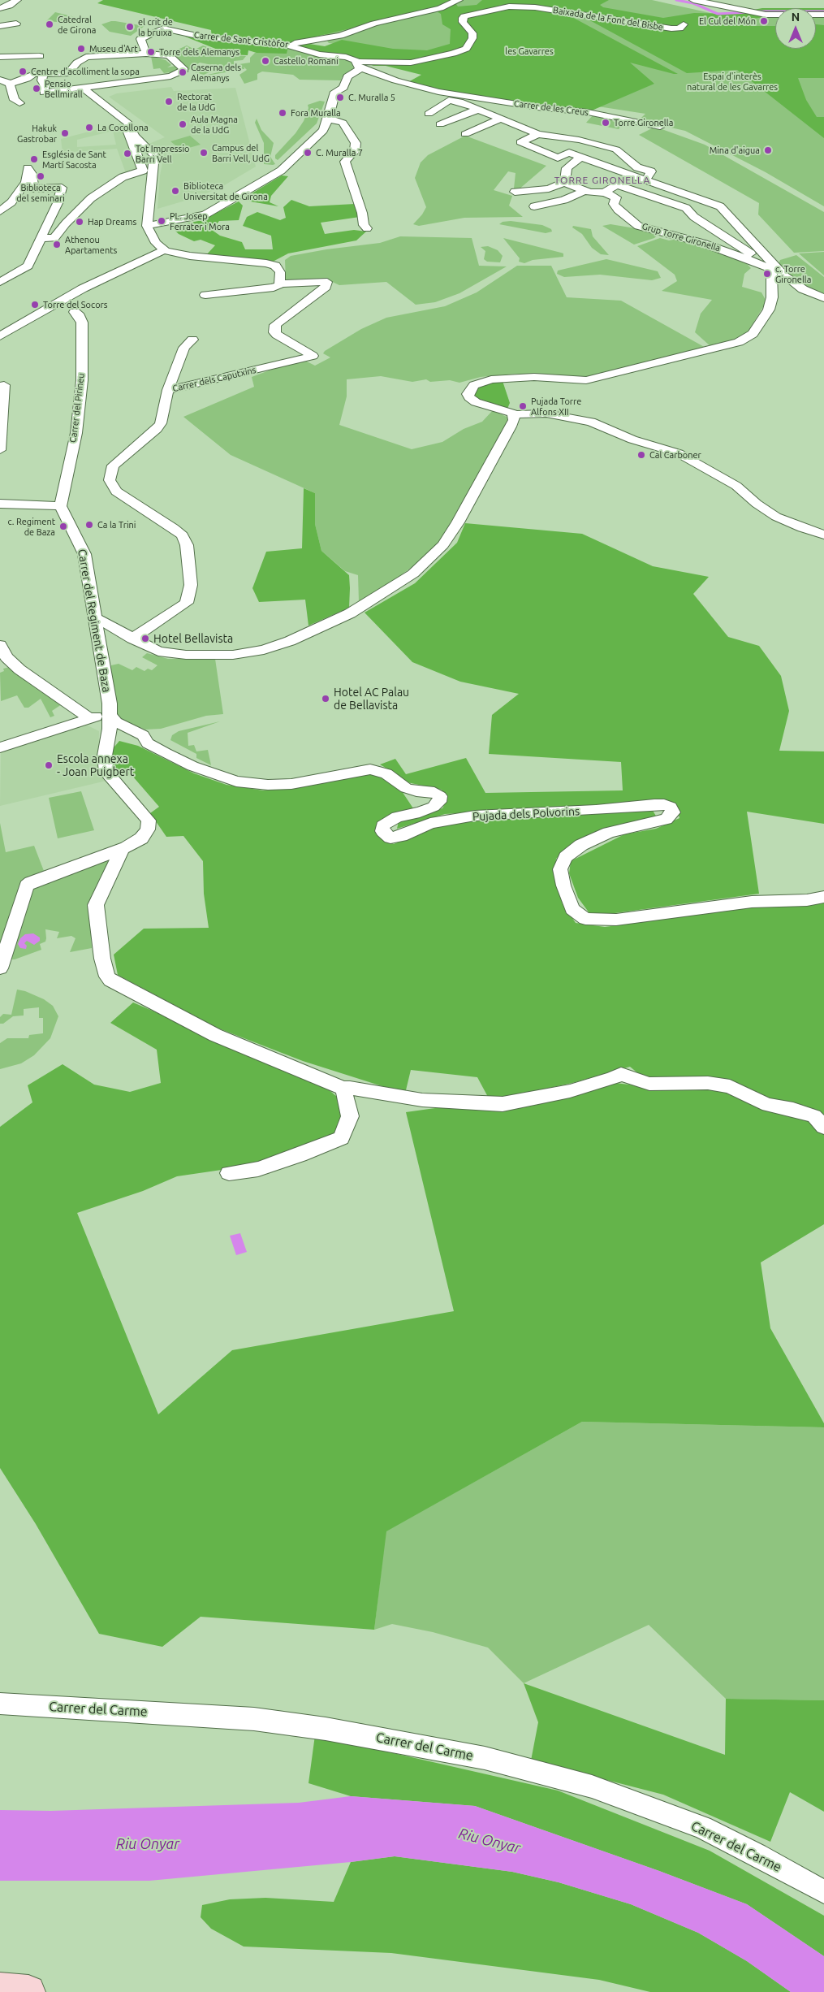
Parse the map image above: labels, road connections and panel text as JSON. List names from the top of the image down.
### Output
{
  "streets": {
    "street": [
      "Baixada de la Font del Bisbe",
      "Carrer de Sant Cristòfor",
      "Carrer de les Creus",
      "Grup Torre Gironella",
      "Carrer dels Caputxins",
      "Carrer del Pirineu",
      "Carrer del Regiment de Baza",
      "Pujada dels Polvorins",
      "Carrer del Carme"
    ]
  },
  "crossings": [
    ["Baixada de la Font del Bisbe", "Carrer de Sant Cristòfor"],
    ["Carrer del Pirineu", "Carrer del Regiment de Baza"],
    ["Carrer del Regiment de Baza", "Pujada dels Polvorins"]
  ],
  "districts": ["TORRE GIRONELLA"],
  "water": ["Riu Onyar"],
  "parks": ["les Gavarres", "Espai d'interès natural de les Gavarres"],
  "places": [
    "El Cul del Món",
    "Catedral de Girona",
    "el crit de la bruixa",
    "Museu d'Art",
    "Torre dels Alemanys",
    "Castello Romani",
    "Centre d'acolliment la sopa",
    "Caserna dels Alemanys",
    "Pensio Bellmirall",
    "C. Muralla 5",
    "Rectorat de la UdG",
    "Fora Muralla",
    "Torre Gironella",
    "Aula Magna de la UdG",
    "La Cocollona",
    "Hakuk Gastrobar",
    "Mina d'aigua",
    "Campus del Barri Vell, UdG",
    "C. Muralla 7",
    "Tot Impressio Barri Vell",
    "Església de Sant Martí Sacosta",
    "Biblioteca del seminari",
    "Biblioteca Universitat de Girona",
    "PL. Josep Ferrater i Mora",
    "Hap Dreams",
    "Athenou Apartaments",
    "c. Torre Gironella",
    "Torre del Socors",
    "Pujada Torre Alfons XII",
    "Cal Carboner",
    "Ca la Trini",
    "c. Regiment de Baza",
    "Hotel Bellavista",
    "Hotel AC Palau de Bellavista",
    "Escola annexa - Joan Puigbert"
  ],
  "north": "top"
}
